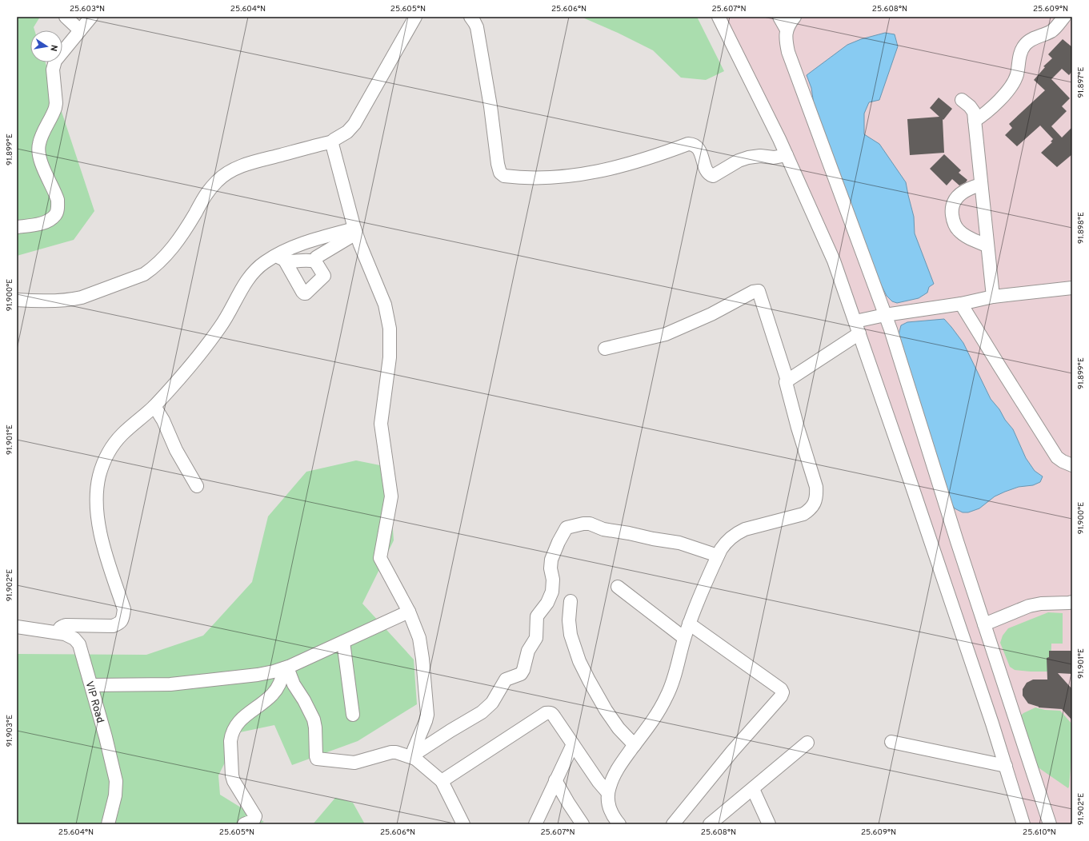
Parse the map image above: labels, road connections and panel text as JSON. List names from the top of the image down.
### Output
{
  "streets": {
    "street": ["VIP Road"]
  },
  "north": "right",
  "coordinates": [
    "25.603°N",
    "25.604°N",
    "25.605°N",
    "25.606°N",
    "25.607°N",
    "25.608°N",
    "25.609°N",
    "91.897°E",
    "91.899°E",
    "91.898°E",
    "91.900°E",
    "91.901°E",
    "91.902°E",
    "91.903°E",
    "25.610°N"
  ]
}
